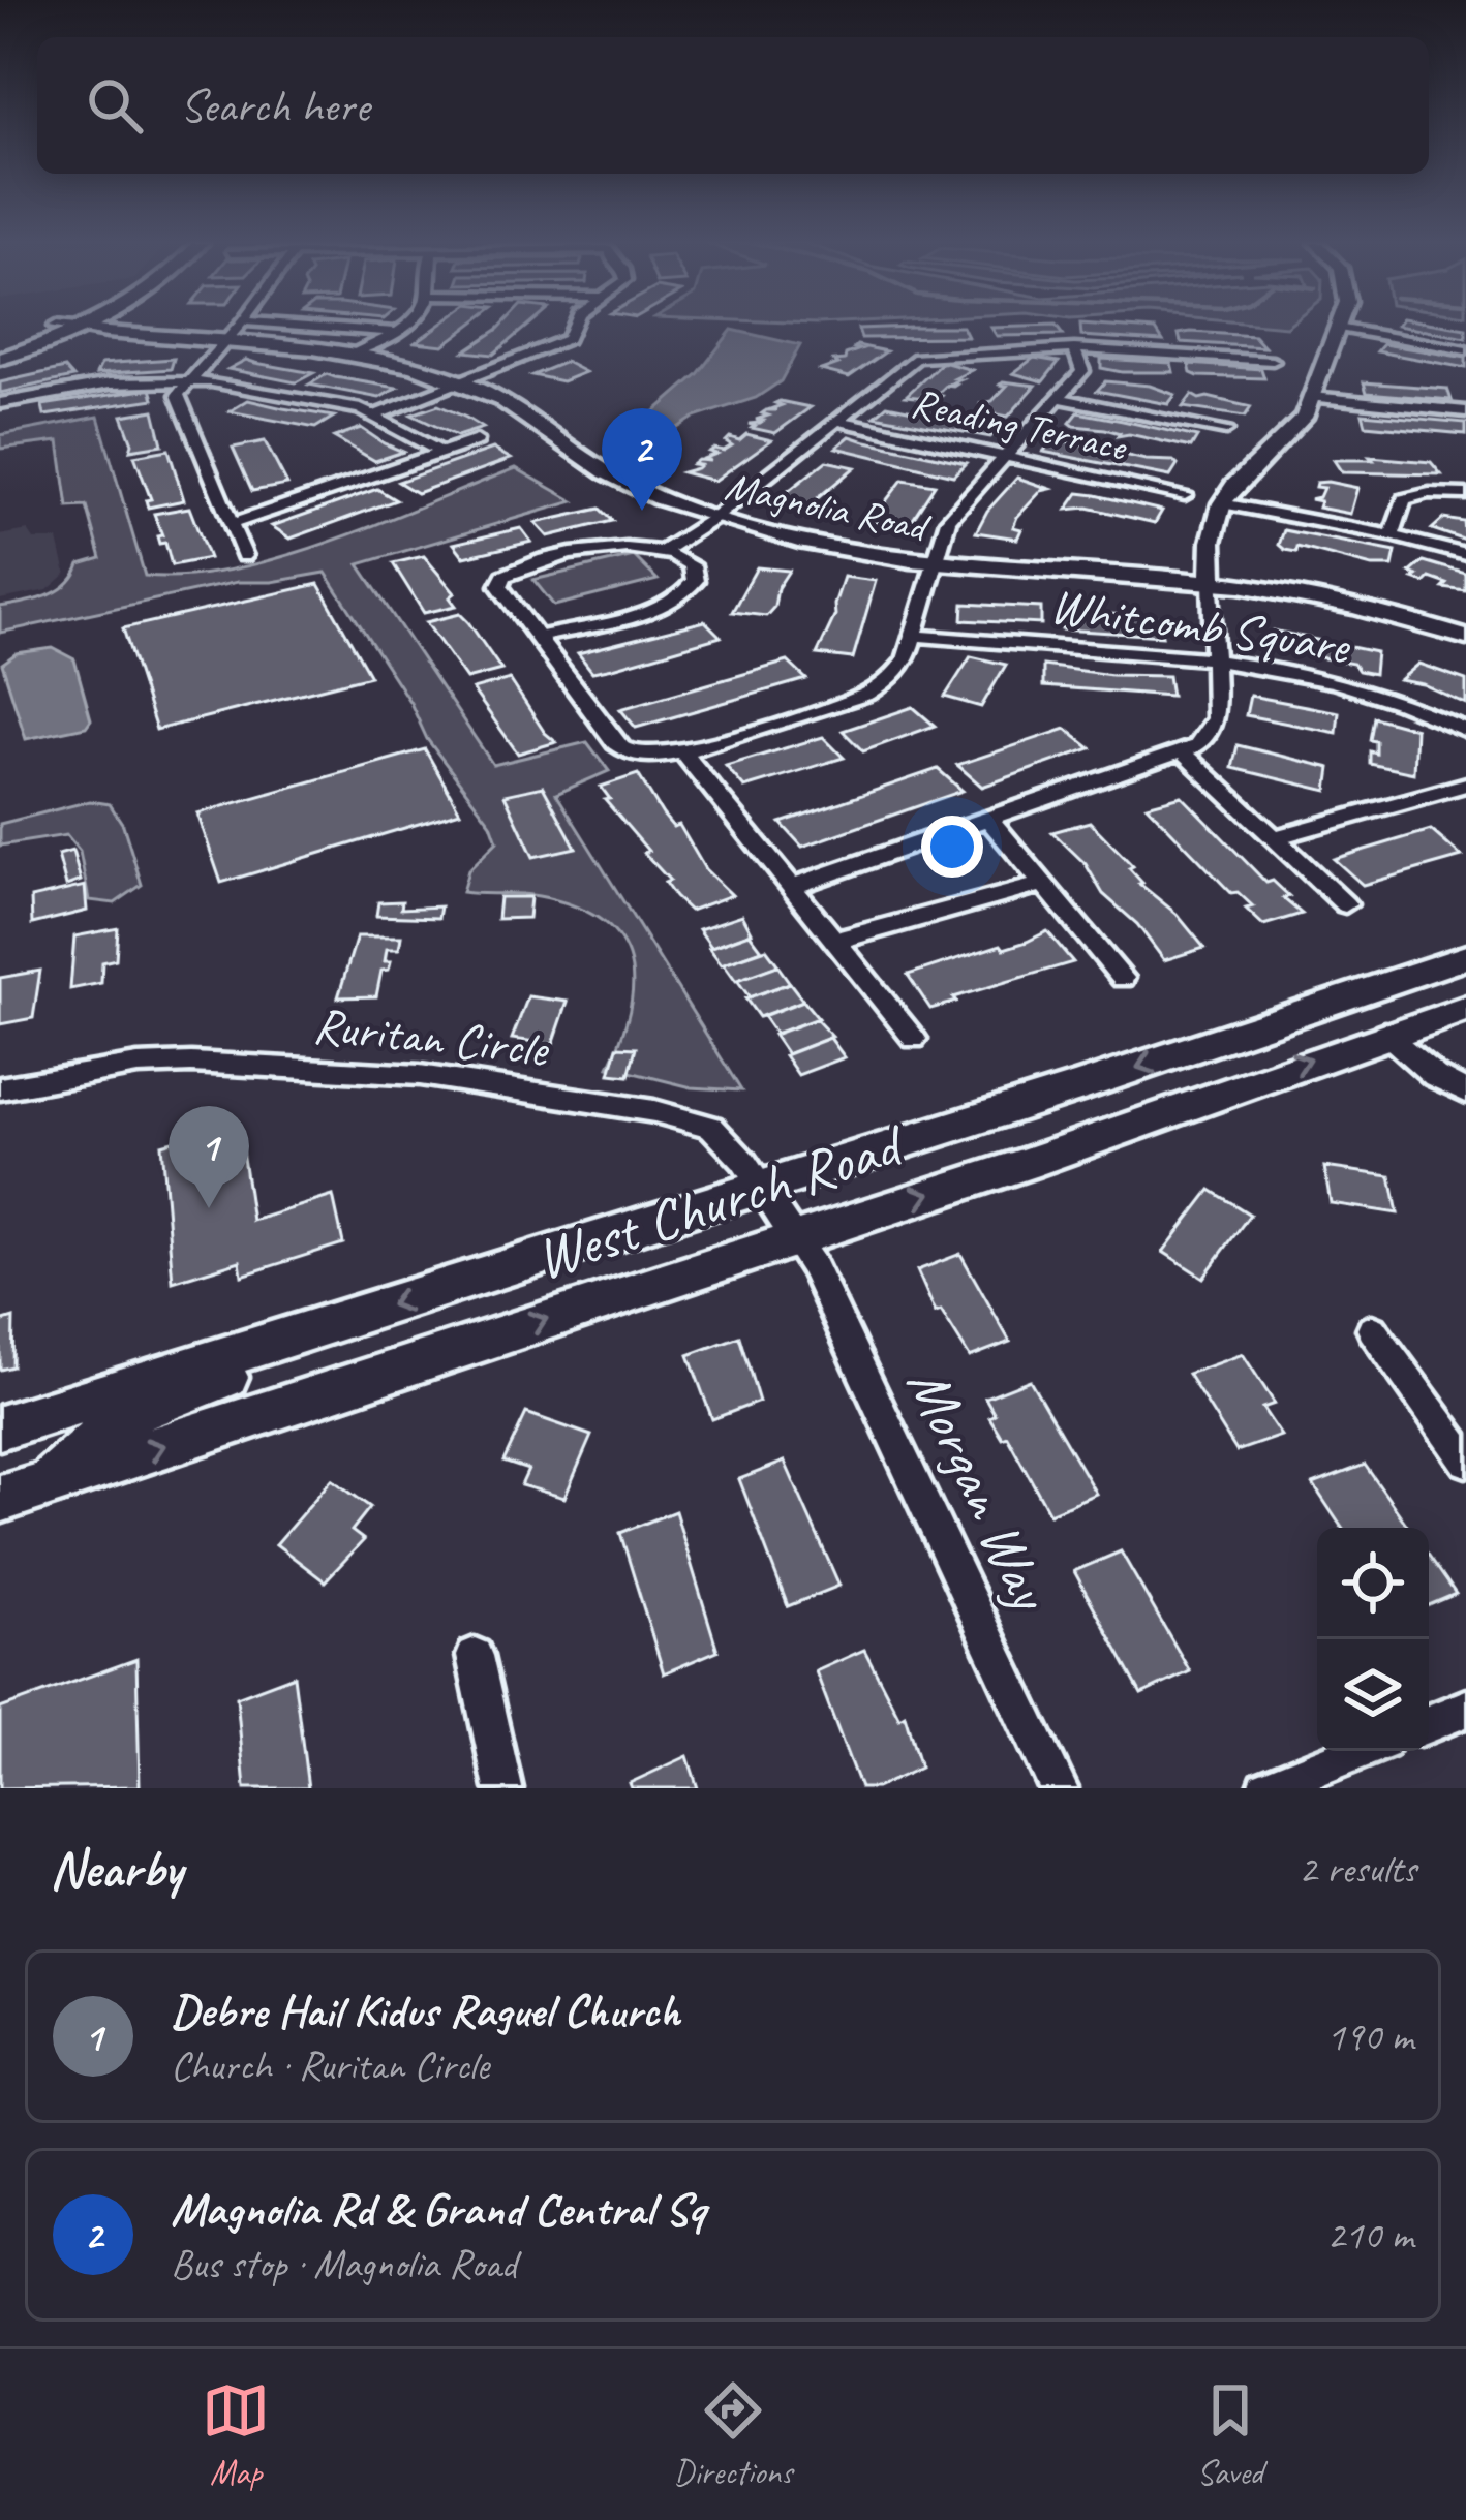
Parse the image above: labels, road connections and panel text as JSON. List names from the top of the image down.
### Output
{
  "streets": {
    "main road": ["West Church Road"],
    "street": [
      "Reading Terrace",
      "Magnolia Road",
      "Whitcomb Square",
      "Ruritan Circle",
      "Morgan Way"
    ]
  },
  "crossings": [
    ["Ruritan Circle", "West Church Road"],
    ["Ruritan Circle", "Morgan Way"],
    ["West Church Road", "Morgan Way"]
  ],
  "page": {
    "search": "Search here",
    "pins": ["2", "1"],
    "heading": ["Nearby", "2 results"],
    "list": [
      {
        "mark": "1",
        "name": "Debre Hail Kidus Raguel Church",
        "note": "Church · Ruritan Circle",
        "value": "190 m"
      },
      {
        "mark": "2",
        "name": "Magnolia Rd & Grand Central Sq",
        "note": "Bus stop · Magnolia Road",
        "value": "210 m"
      }
    ],
    "nav": ["Map", "Directions", "Saved"]
  }
}
